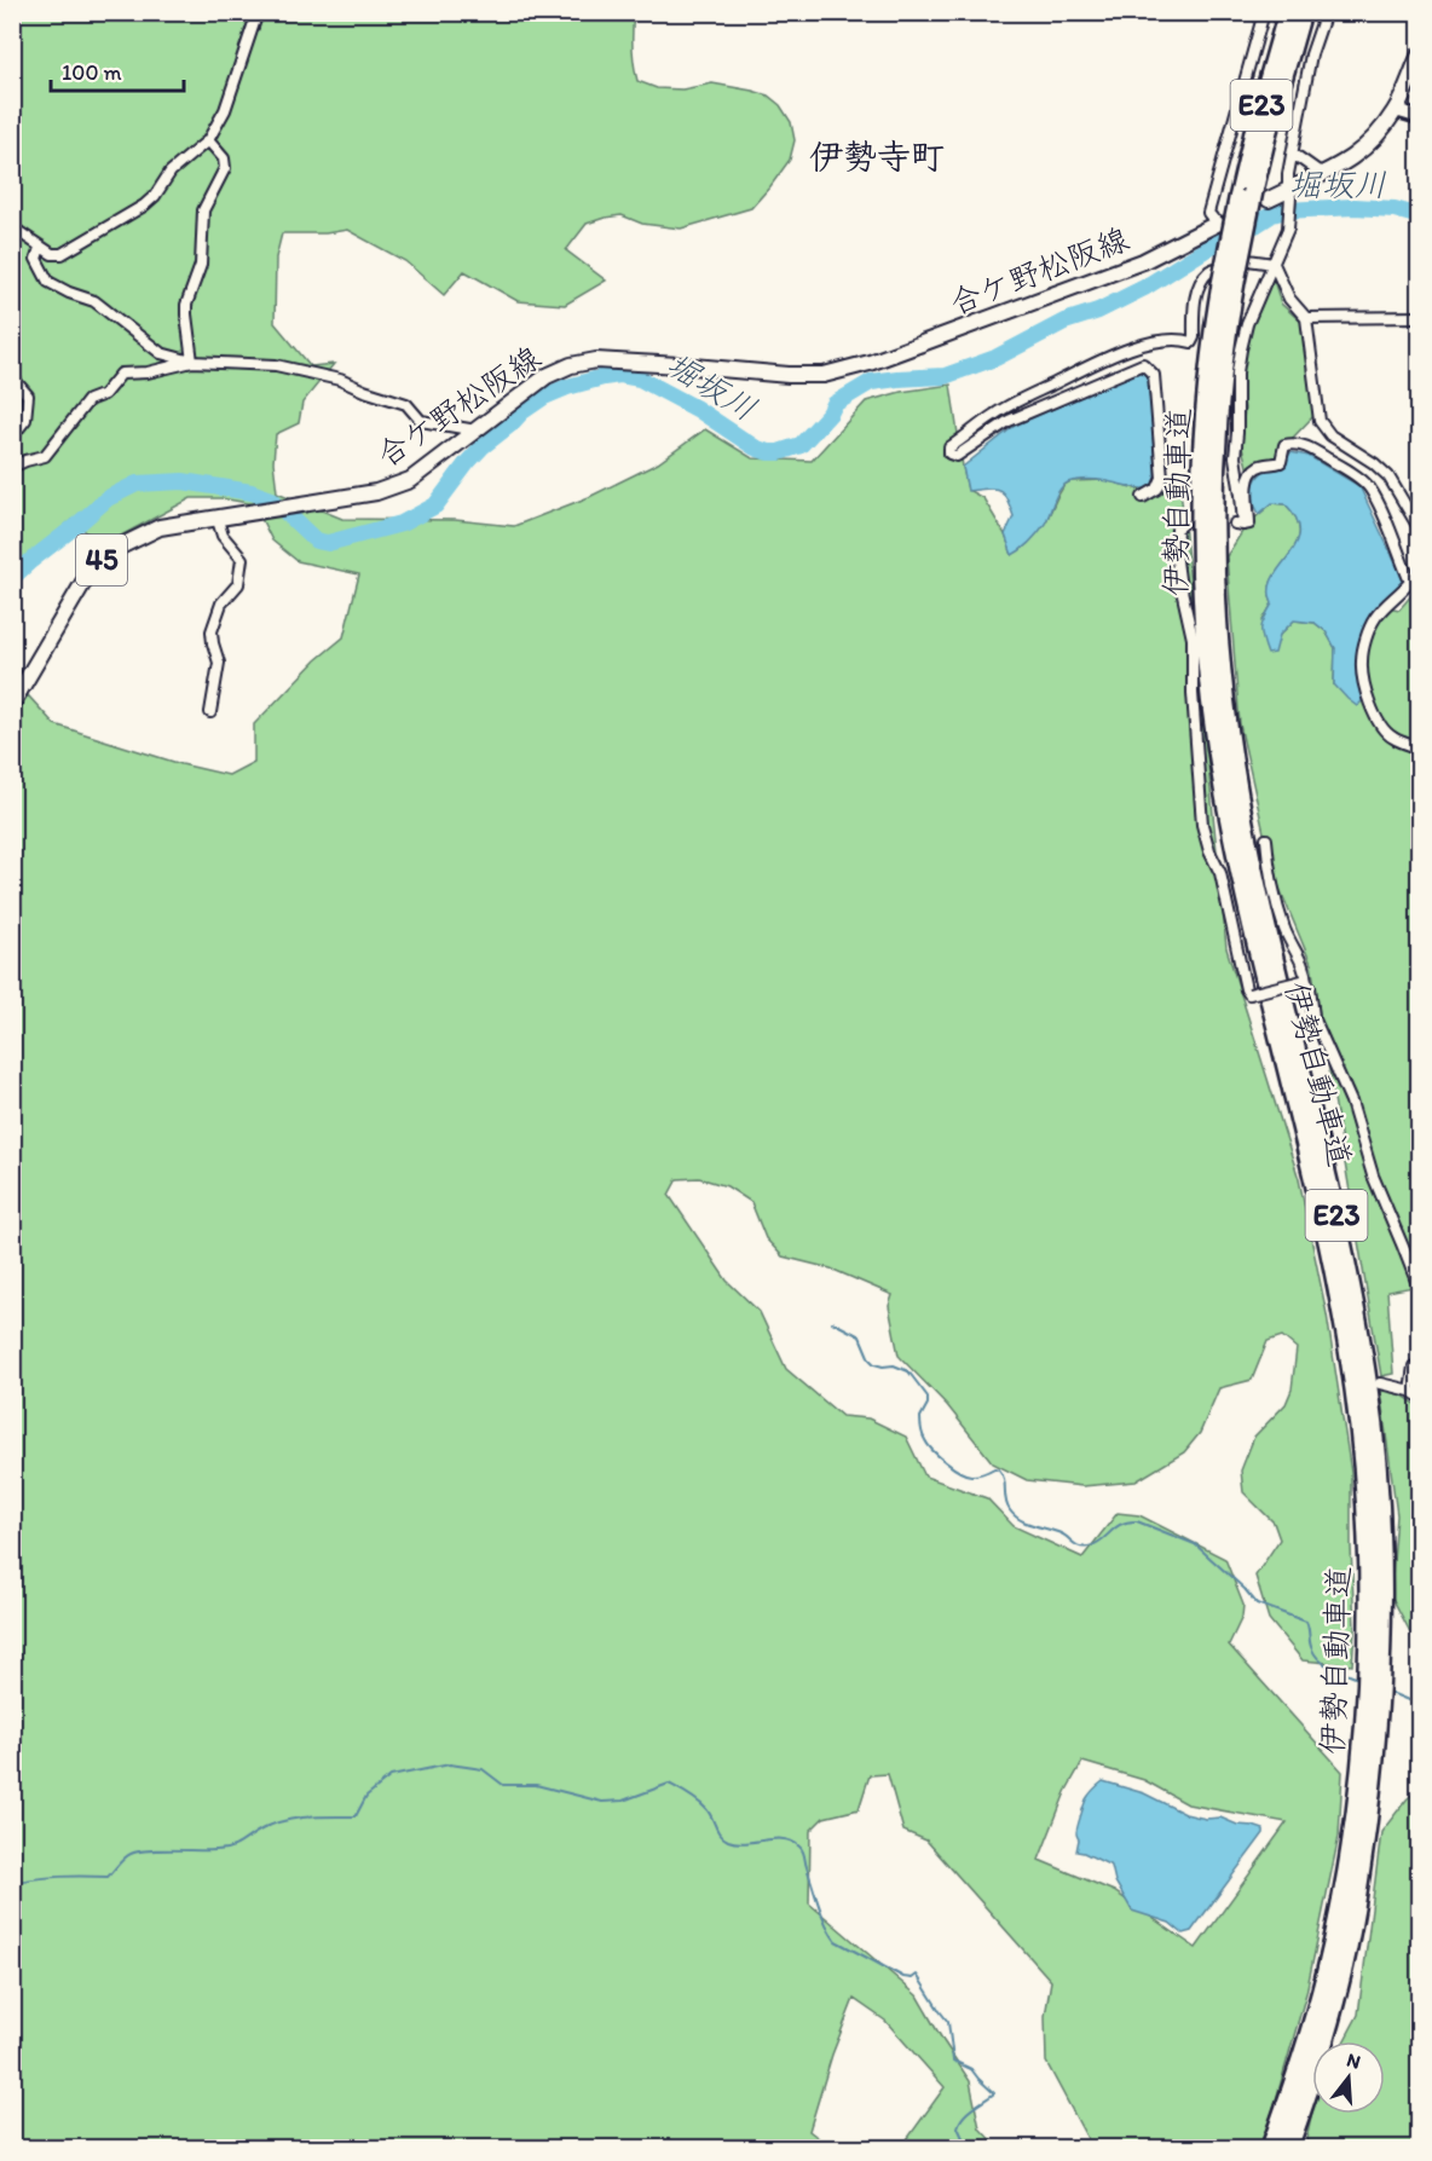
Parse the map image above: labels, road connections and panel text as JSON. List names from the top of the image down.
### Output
{
  "streets": {
    "highway": ["E23", "伊勢自動車道"],
    "main road": ["合ケ野松阪線", "45"]
  },
  "districts": ["伊勢寺町"],
  "water": ["堀坂川"],
  "scale_bar": "100 m",
  "north": "top"
}
